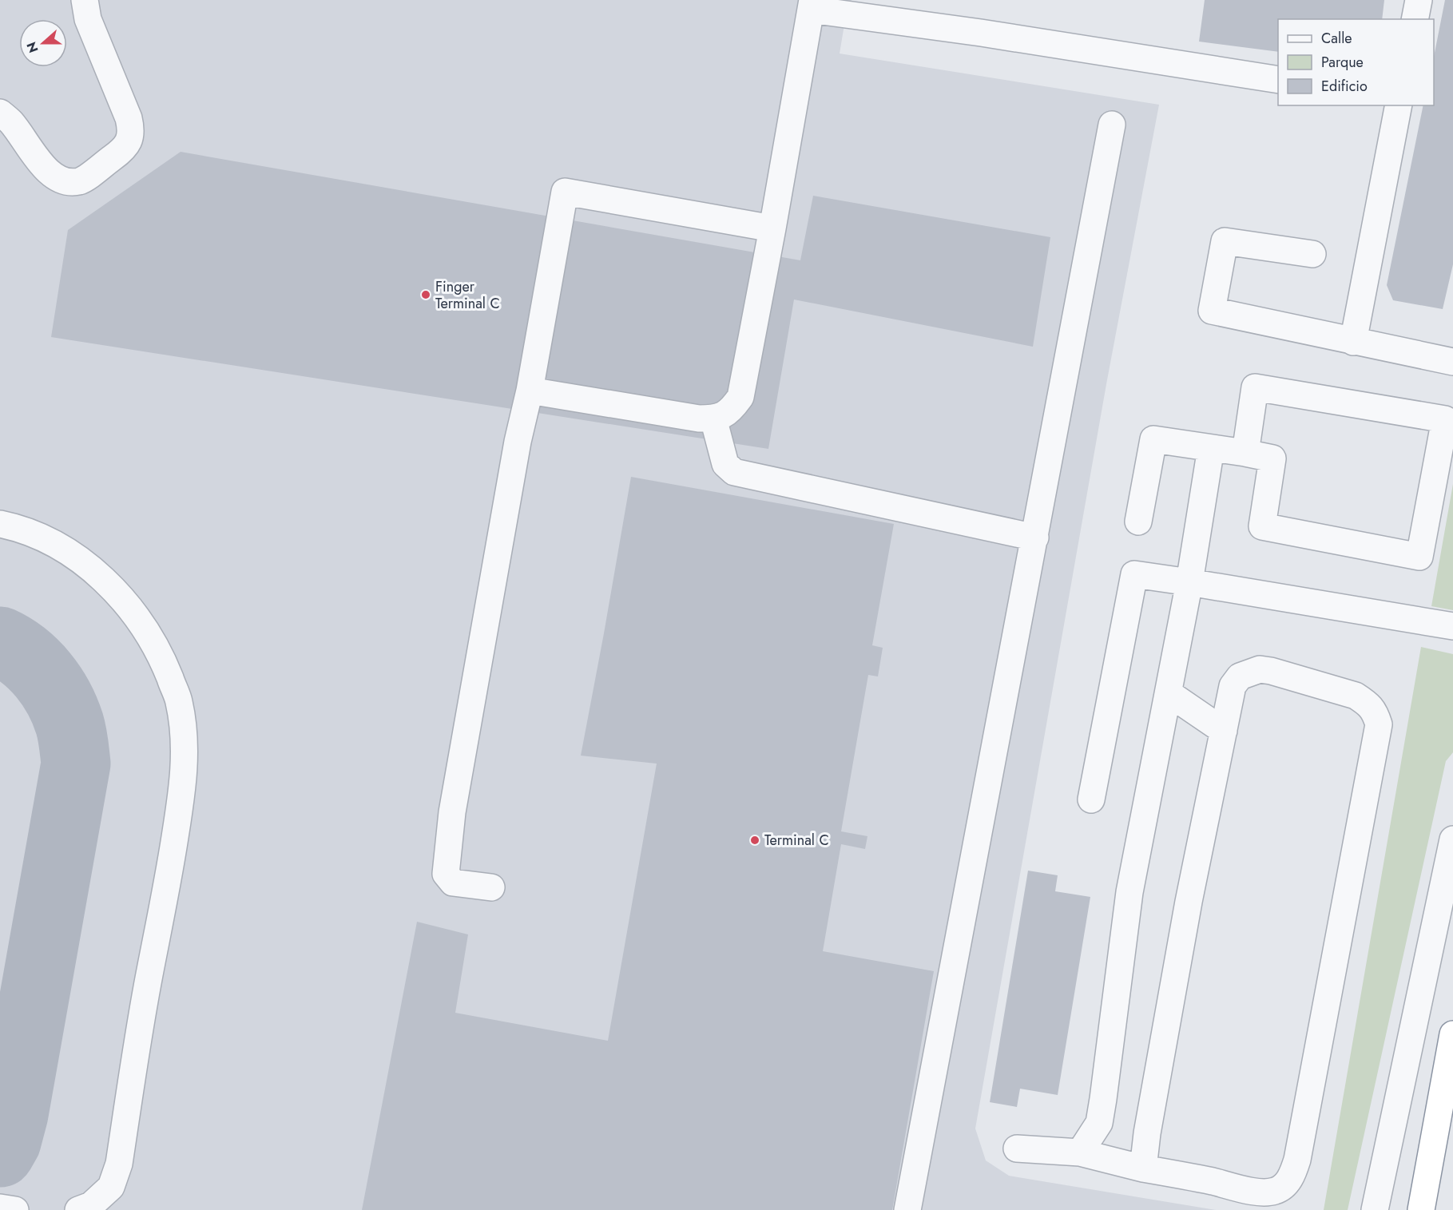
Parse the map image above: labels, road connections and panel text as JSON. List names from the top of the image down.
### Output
{
  "places": ["Finger Terminal C", "Terminal C"],
  "legend": ["Calle", "Parque", "Edificio"],
  "north": "left"
}
